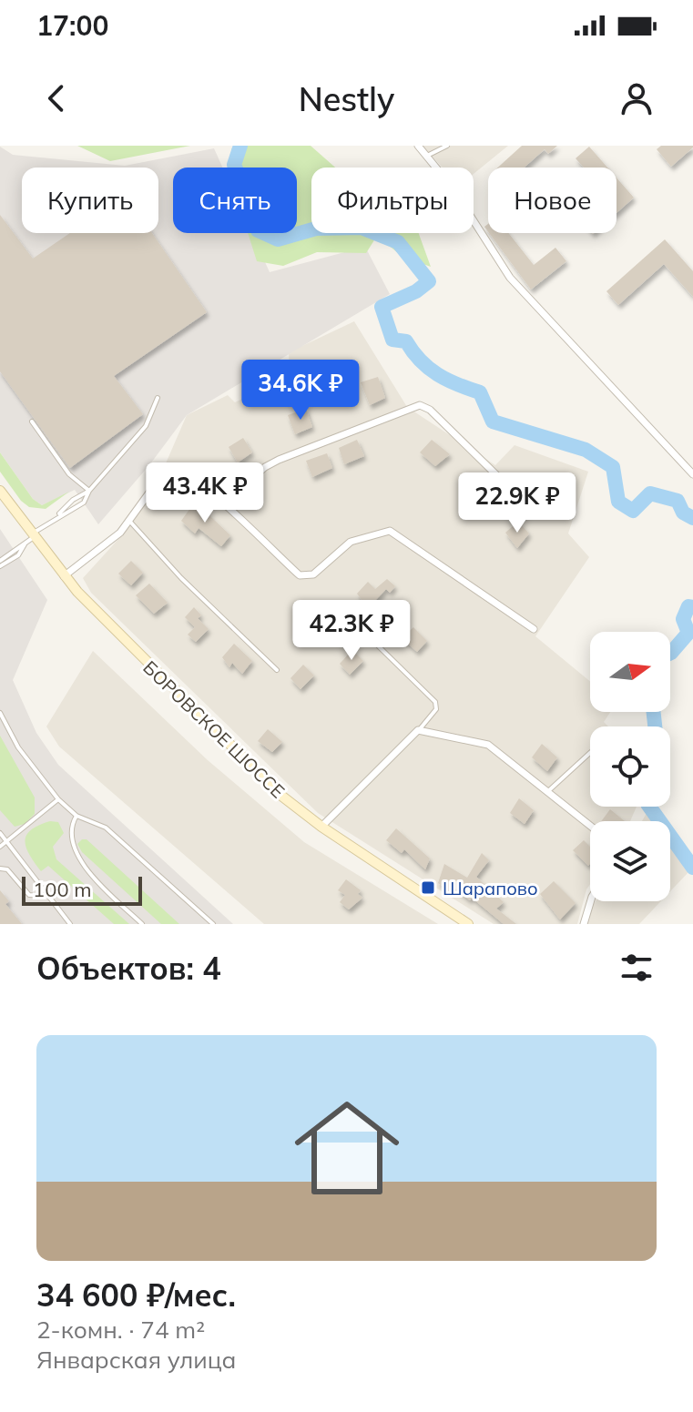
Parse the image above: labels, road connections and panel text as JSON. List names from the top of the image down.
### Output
{
  "streets": {
    "main road": ["БОРОВСКОЕ ШОССЕ"]
  },
  "places": {
    "transit": ["Шарапово"]
  },
  "scale_bar": "100 m",
  "north": "right",
  "page": {
    "status": "17:00",
    "header": "Nestly",
    "chip": [
      "Купить",
      "Снять",
      "Фильтры",
      "Новое"
    ],
    "price": [
      "34.6K ₽",
      "43.4K ₽",
      "22.9K ₽",
      "42.3K ₽"
    ],
    "scale": "100 m",
    "heading": "Объектов: 4",
    "list": [
      {
        "name": "34 600 ₽/мес.",
        "note": "2-комн. · 74 m² · Январская улица"
      }
    ]
  }
}
